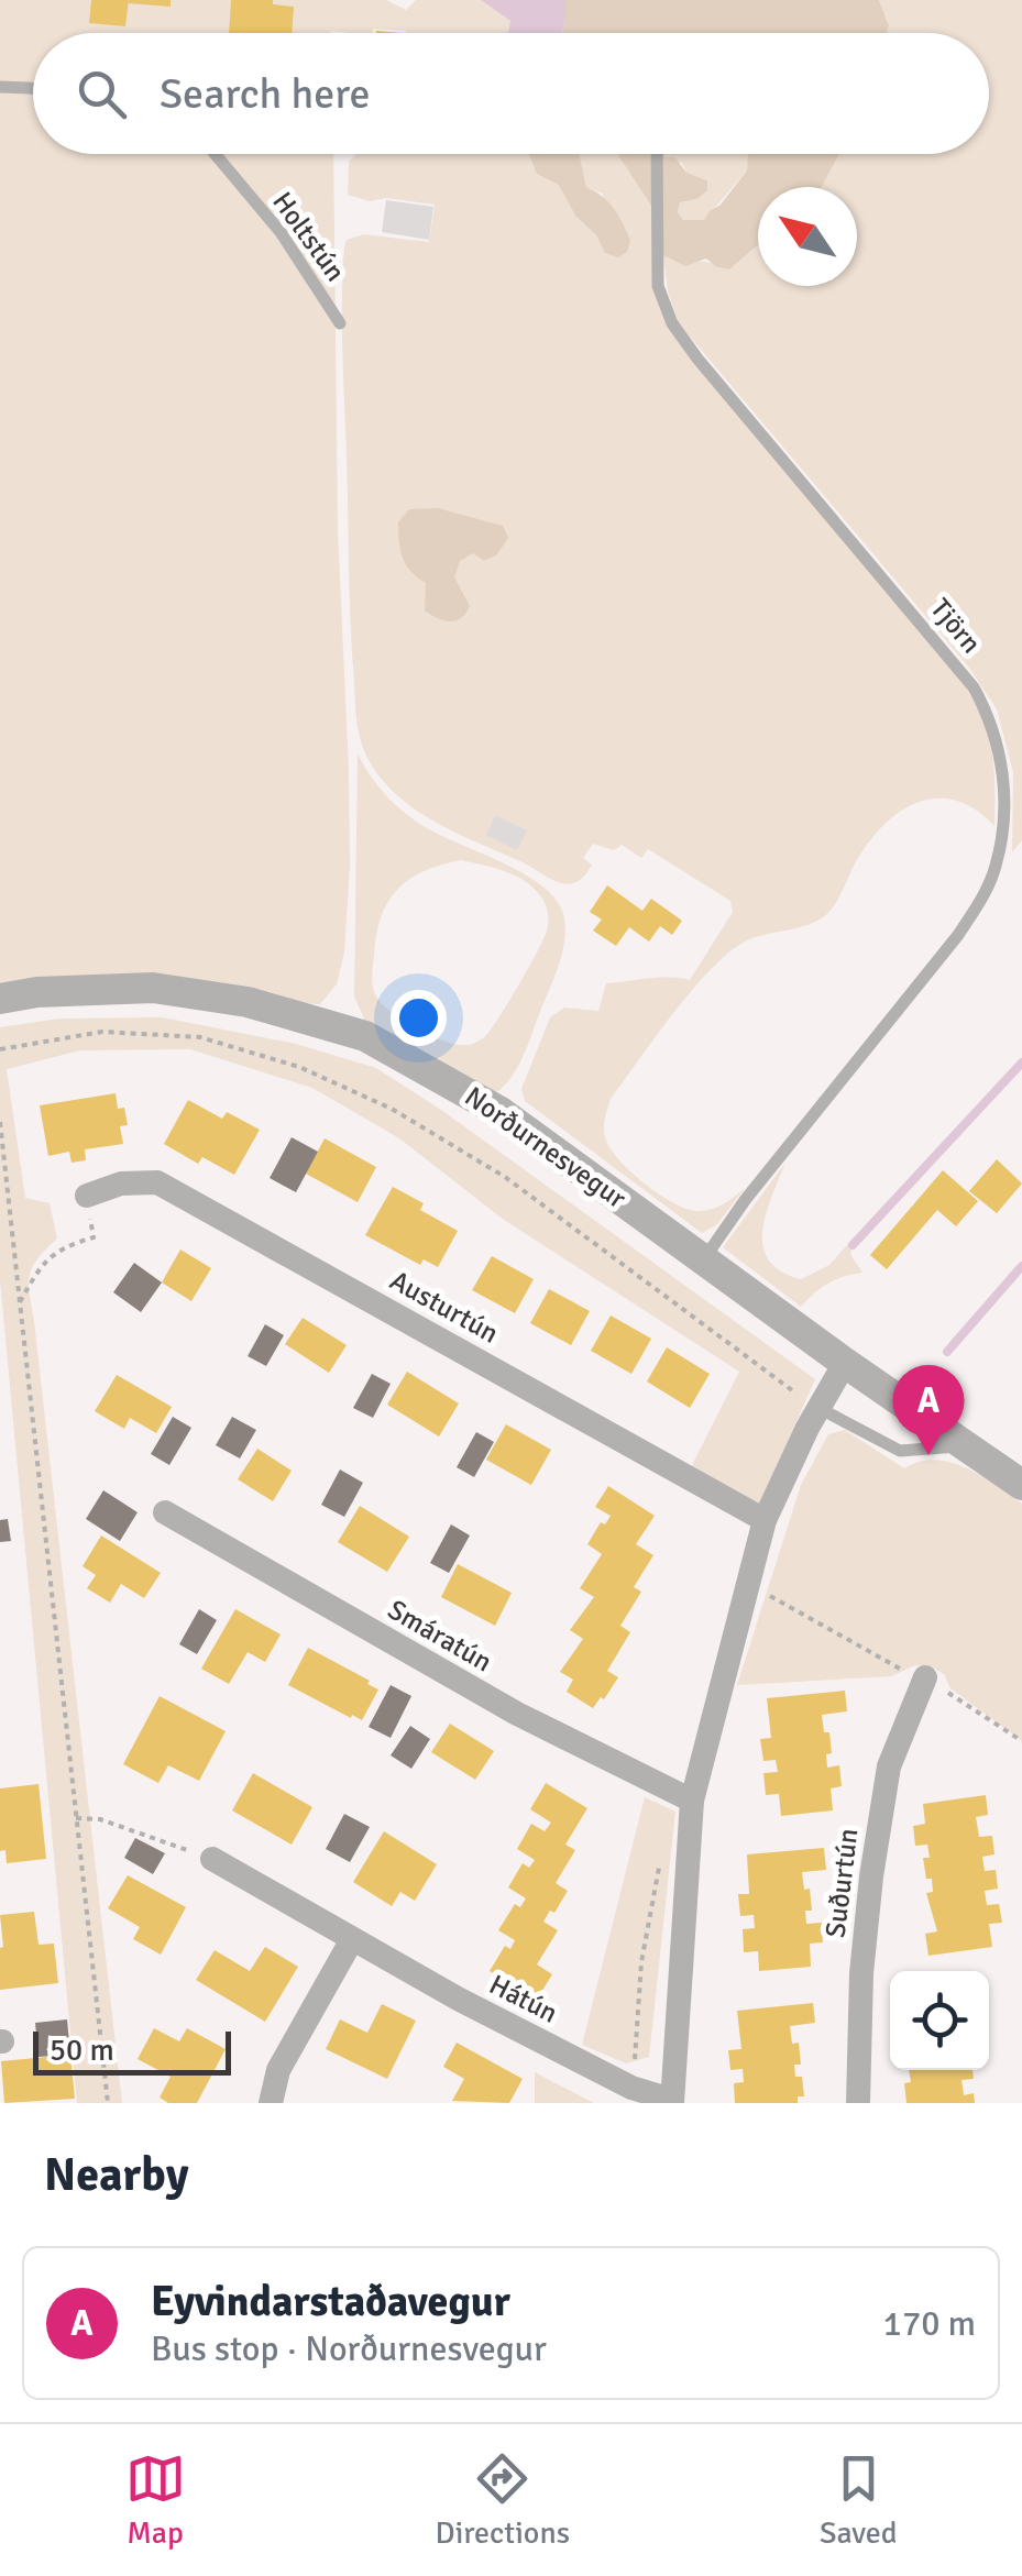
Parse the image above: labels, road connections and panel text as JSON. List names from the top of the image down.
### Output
{
  "streets": {
    "street": [
      "Norðurnesvegur",
      "Austurtún",
      "Smáratún",
      "Suðurtún",
      "Hátún"
    ],
    "lane": ["Holtstún", "Tjörn"]
  },
  "crossings": [
    ["Tjörn", "Norðurnesvegur"]
  ],
  "scale_bar": "50 m",
  "north": "top left",
  "page": {
    "search": "Search here",
    "pins": "A",
    "scale": "50 m",
    "heading": "Nearby",
    "list": [
      {
        "mark": "A",
        "name": "Eyvindarstaðavegur",
        "note": "Bus stop · Norðurnesvegur",
        "value": "170 m"
      }
    ],
    "nav": ["Map", "Directions", "Saved"]
  }
}
